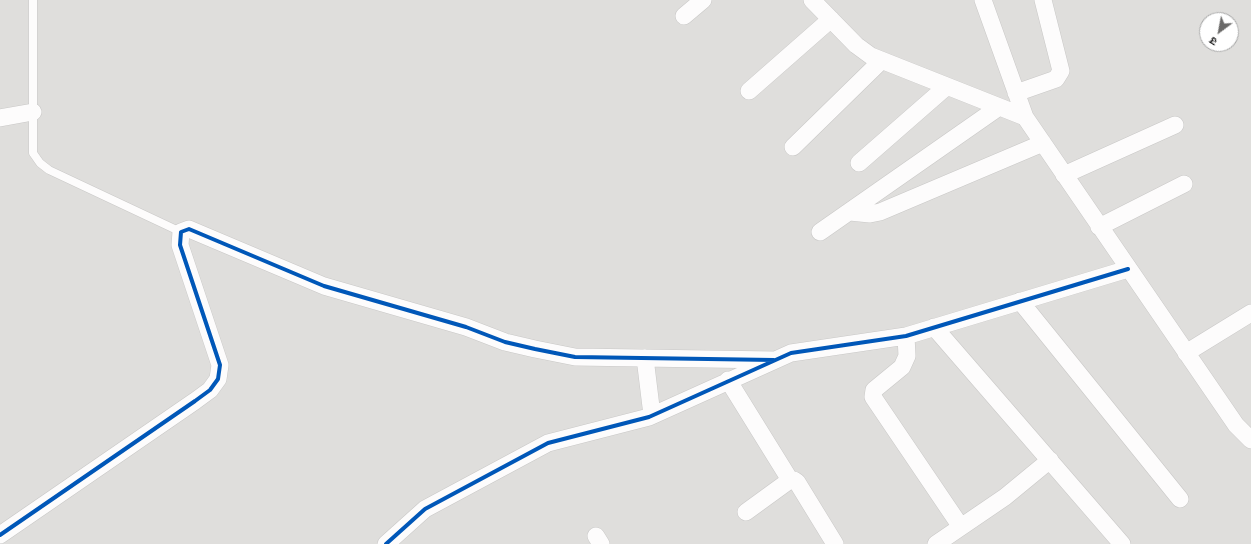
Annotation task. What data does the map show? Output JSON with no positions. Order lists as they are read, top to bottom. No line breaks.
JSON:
{"north":"bottom left"}
